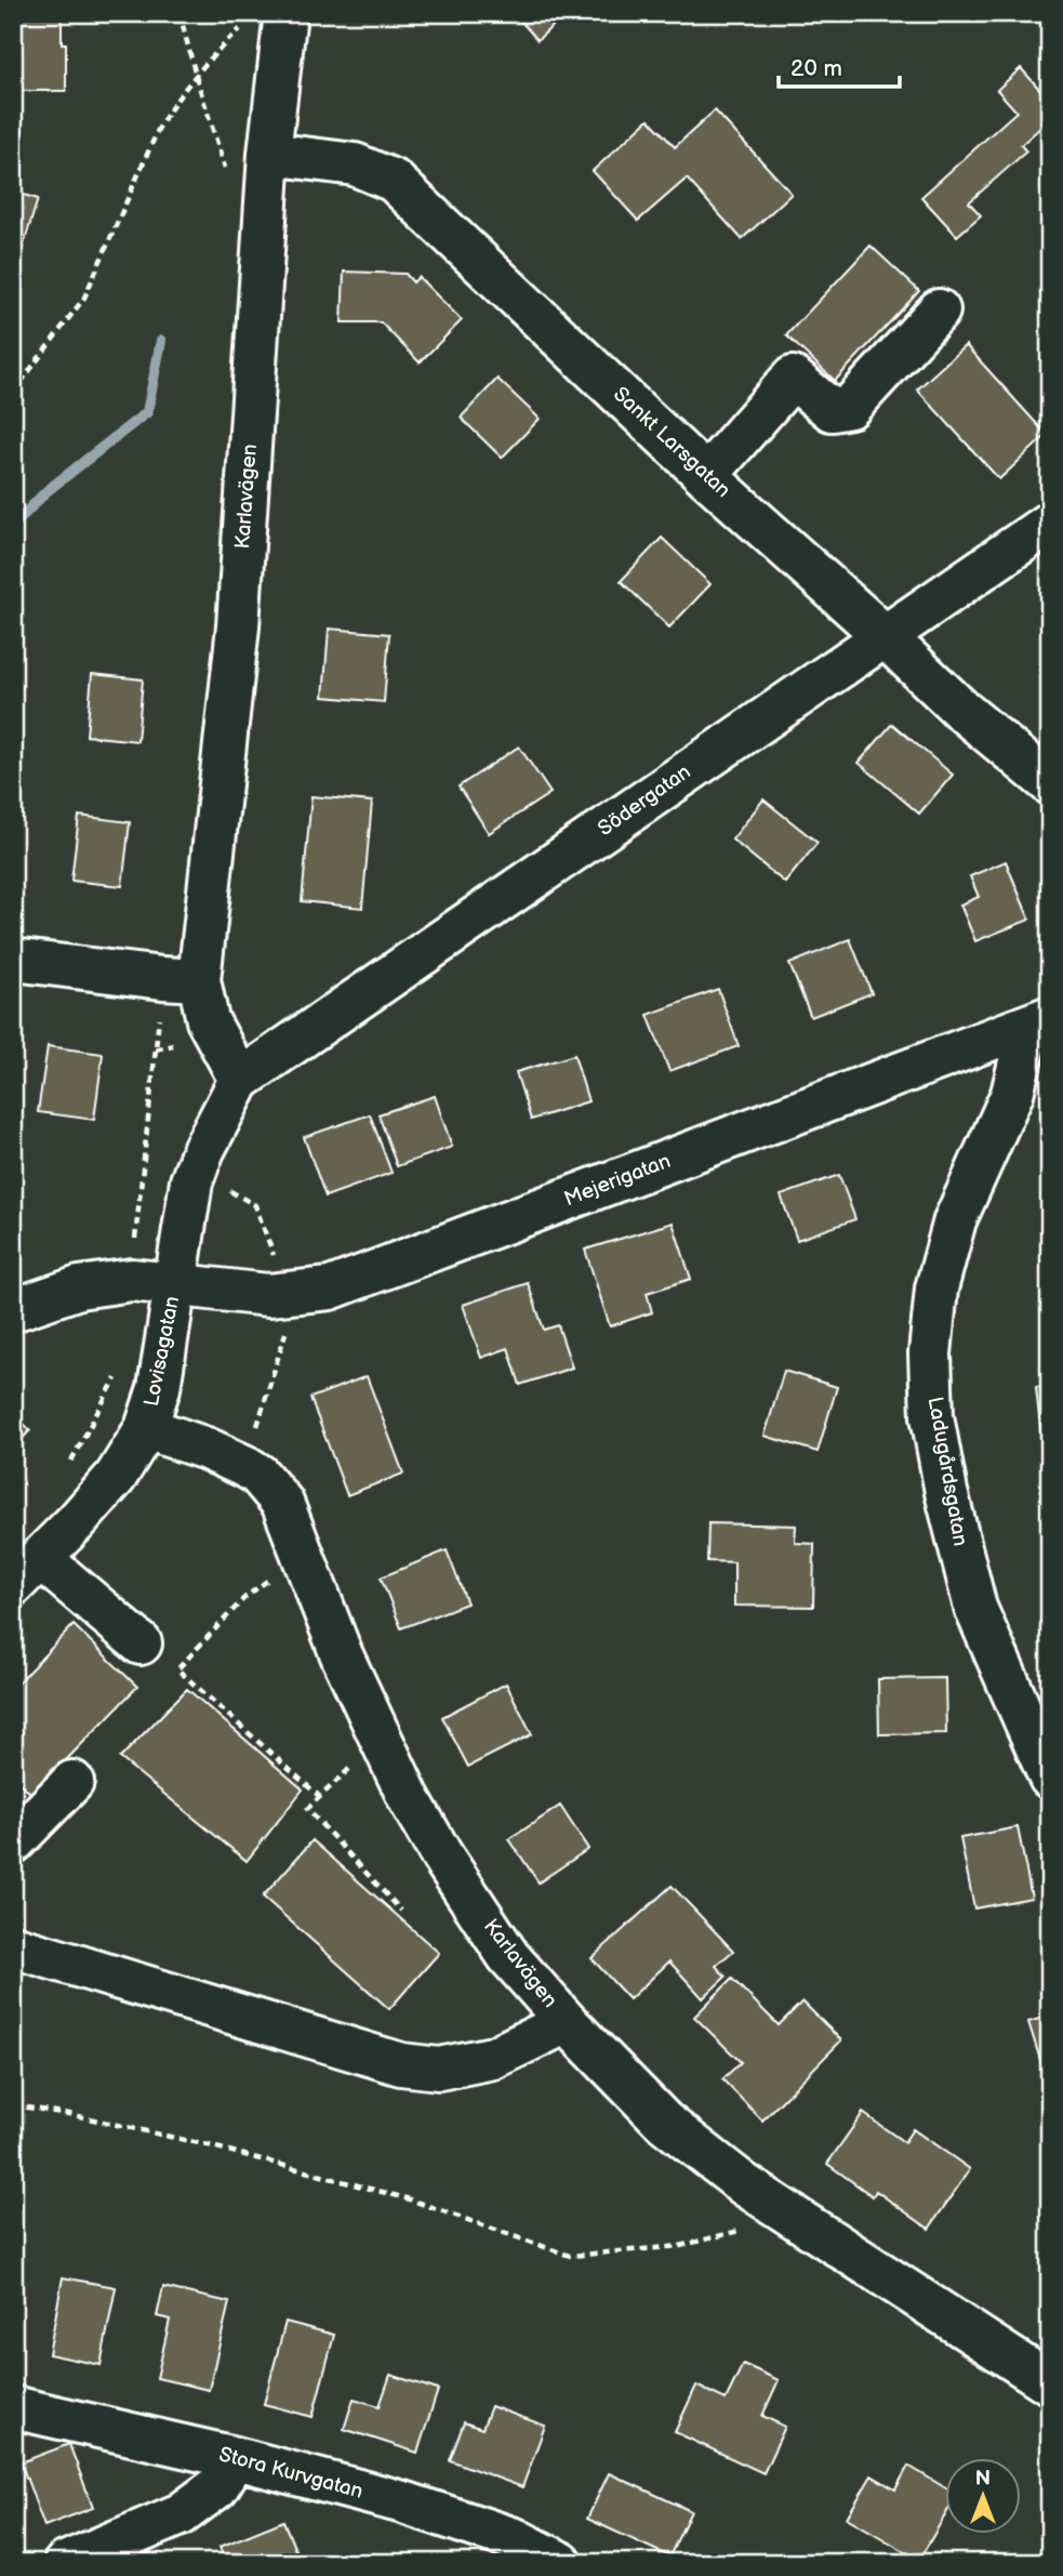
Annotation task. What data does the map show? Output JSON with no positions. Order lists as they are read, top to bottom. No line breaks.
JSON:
{"streets":{"street":["Sankt Larsgatan","Karlavägen","Södergatan","Mejerigatan","Lovisagatan","Ladugårdsgatan","Stora Kurvgatan"]},"crossings":[["Sankt Larsgatan","Karlavägen"],["Sankt Larsgatan","Södergatan"],["Karlavägen","Södergatan"],["Karlavägen","Lovisagatan"],["Södergatan","Lovisagatan"],["Mejerigatan","Lovisagatan"],["Mejerigatan","Ladugårdsgatan"]],"scale_bar":"20 m","north":"top"}
